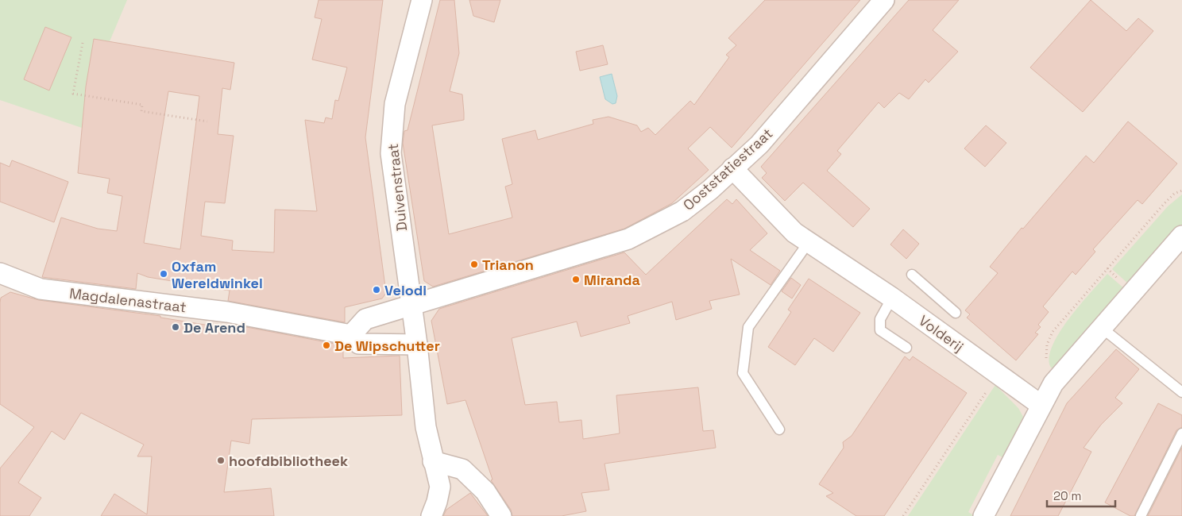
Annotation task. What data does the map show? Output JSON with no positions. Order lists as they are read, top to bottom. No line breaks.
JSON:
{"streets":{"street":["Ooststatiestraat","Duivenstraat","Magdalenastraat","Volderij"]},"crossings":[["Ooststatiestraat","Duivenstraat"],["Duivenstraat","Magdalenastraat"]],"places":["Trianon","Oxfam Wereldwinkel","Miranda","Velodi","De Arend","De Wipschutter","hoofdbibliotheek"],"scale_bar":"20 m"}
